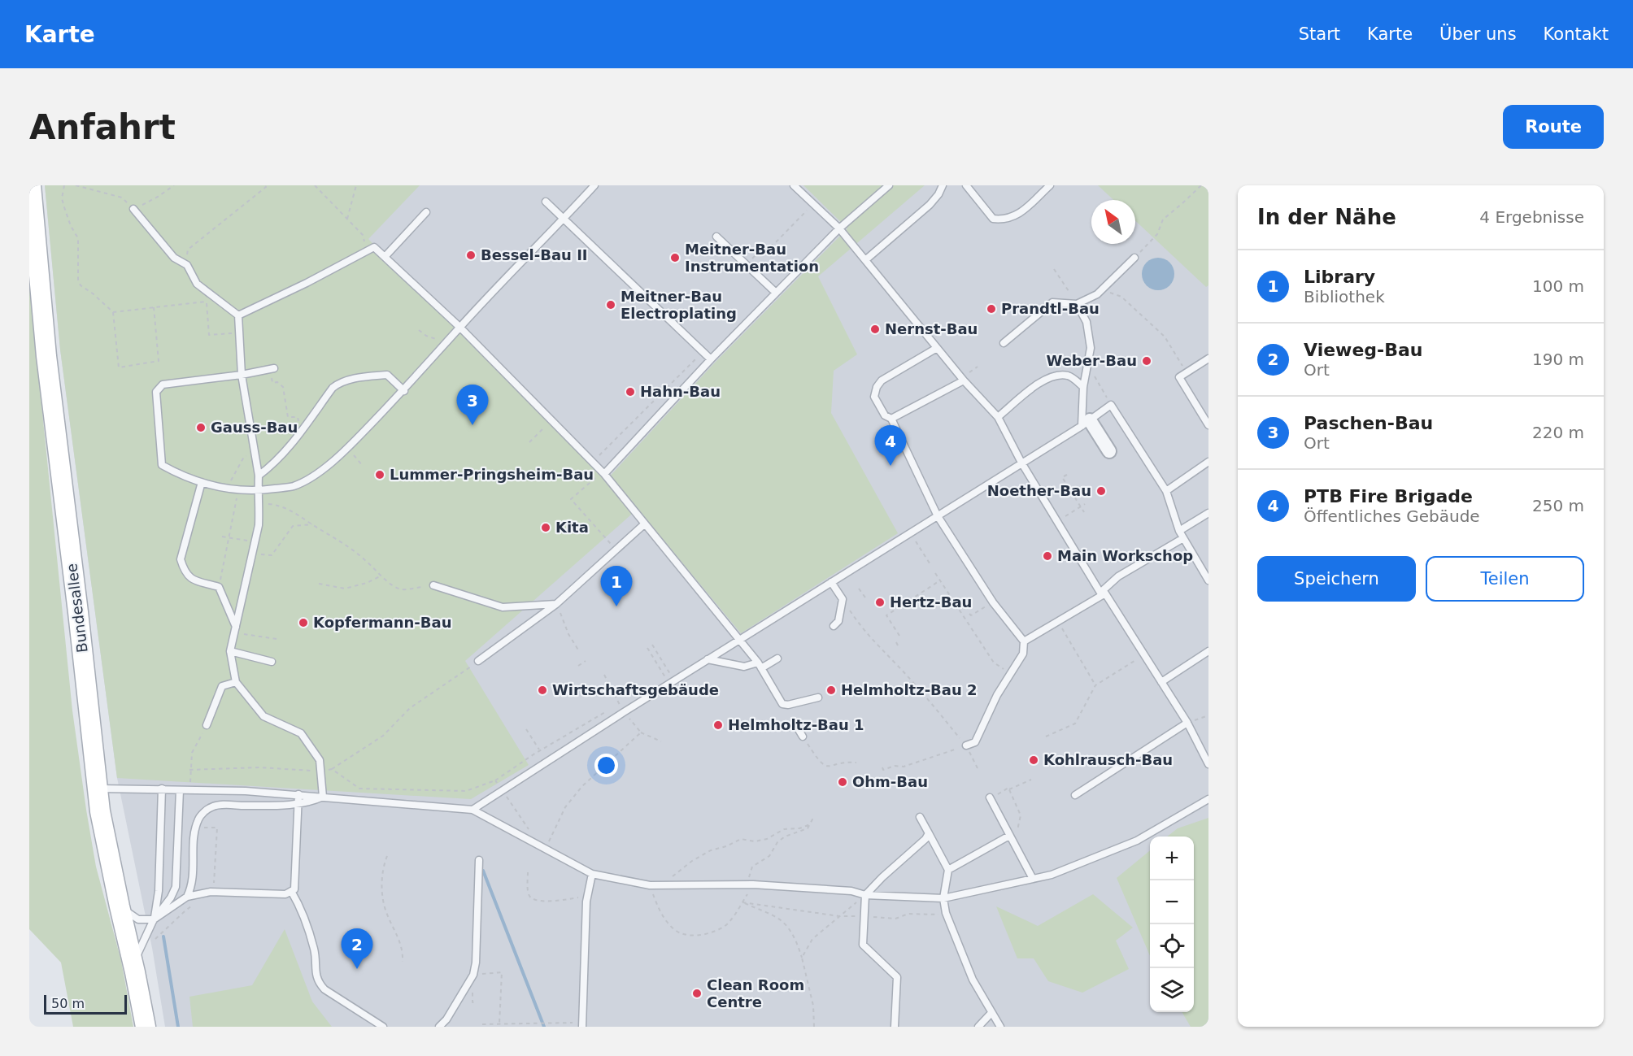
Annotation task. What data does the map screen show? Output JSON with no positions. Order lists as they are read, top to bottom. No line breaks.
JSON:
{"streets":{"main road":["Bundesallee"]},"places":["Bessel-Bau II","Meitner-Bau Instrumentation","Meitner-Bau Electroplating","Prandtl-Bau","Nernst-Bau","Weber-Bau","Hahn-Bau","Gauss-Bau","Lummer-Pringsheim-Bau","Noether-Bau","Kita","Main Workschop","Hertz-Bau","Kopfermann-Bau","Wirtschaftsgebäude","Helmholtz-Bau 2","Helmholtz-Bau 1","Kohlrausch-Bau","Ohm-Bau","Clean Room Centre"],"scale_bar":"50 m","north":"top left","page":{"header":"Karte","nav":["Start","Karte","Über uns","Kontakt"],"buttons":["Route",["Speichern","Teilen"]],"title":"Anfahrt","heading":["In der Nähe","4 Ergebnisse"],"list":[{"mark":"1","name":"Library","note":"Bibliothek","value":"100 m"},{"mark":"2","name":"Vieweg-Bau","note":"Ort","value":"190 m"},{"mark":"3","name":"Paschen-Bau","note":"Ort","value":"220 m"},{"mark":"4","name":"PTB Fire Brigade","note":"Öffentliches Gebäude","value":"250 m"}],"pins":["3","4","1","2"],"map_buttons":["+","−"],"scale":"50 m"}}
